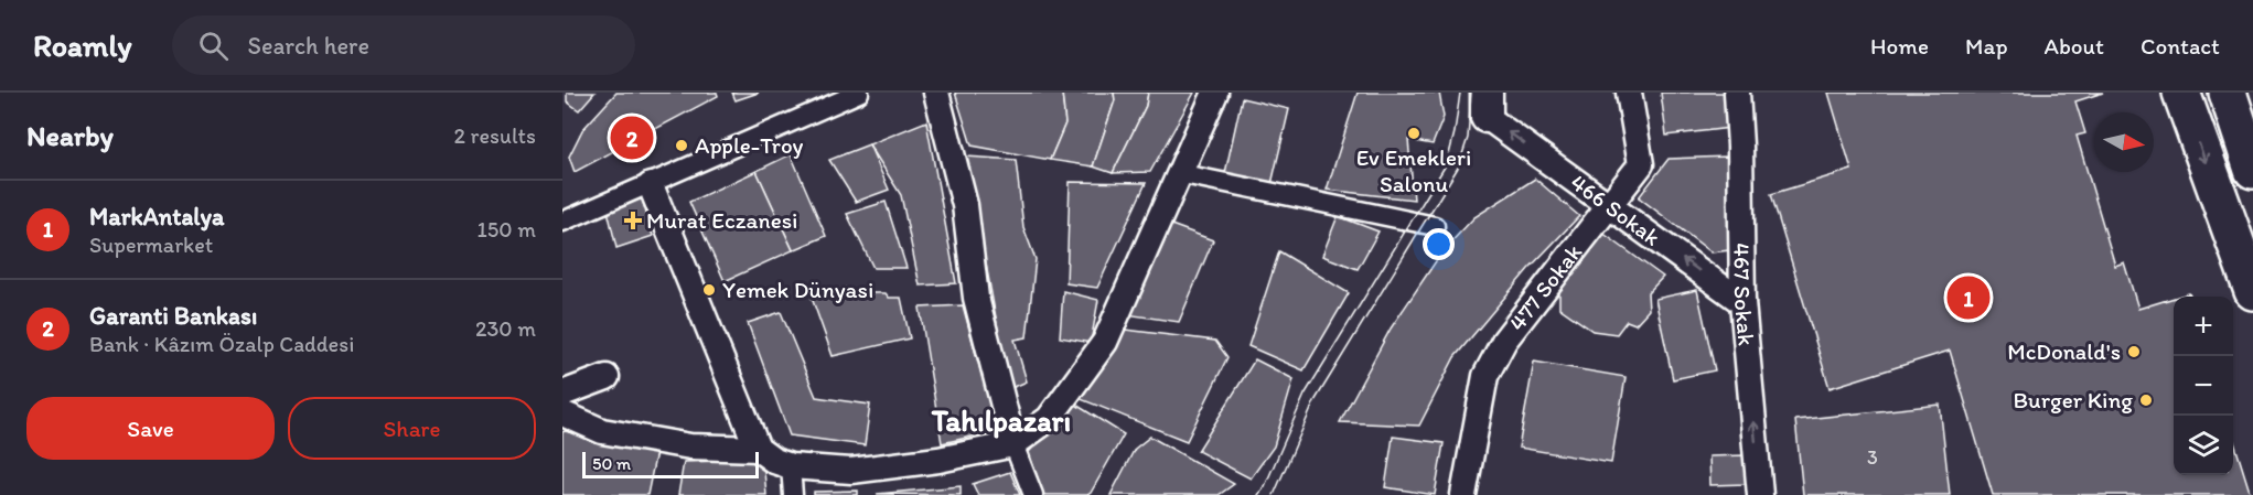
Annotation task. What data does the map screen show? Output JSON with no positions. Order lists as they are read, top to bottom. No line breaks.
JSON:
{"streets":{"street":["466 Sokak","477 Sokak","467 Sokak"]},"crossings":[["466 Sokak","477 Sokak"],["466 Sokak","467 Sokak"]],"one_way":["466 Sokak","467 Sokak"],"districts":["Tahılpazarı"],"places":{"other":["Ev Emekleri Salonu","Apple-Troy","Yemek Dünyasi","McDonald's","Burger King"],"health":["Murat Eczanesi"]},"house_numbers":["3"],"scale_bar":"50 m","north":"right","page":{"header":"Roamly","search":"Search here","nav":["Home","Map","About","Contact"],"heading":["Nearby","2 results"],"pins":["2","1"],"list":[{"mark":"1","name":"MarkAntalya","note":"Supermarket","value":"150 m"},{"mark":"2","name":"Garanti Bankası","note":"Bank · Kâzım Özalp Caddesi","value":"230 m"}],"map_buttons":["+","−"],"buttons":["Save","Share"],"scale":"50 m"}}
